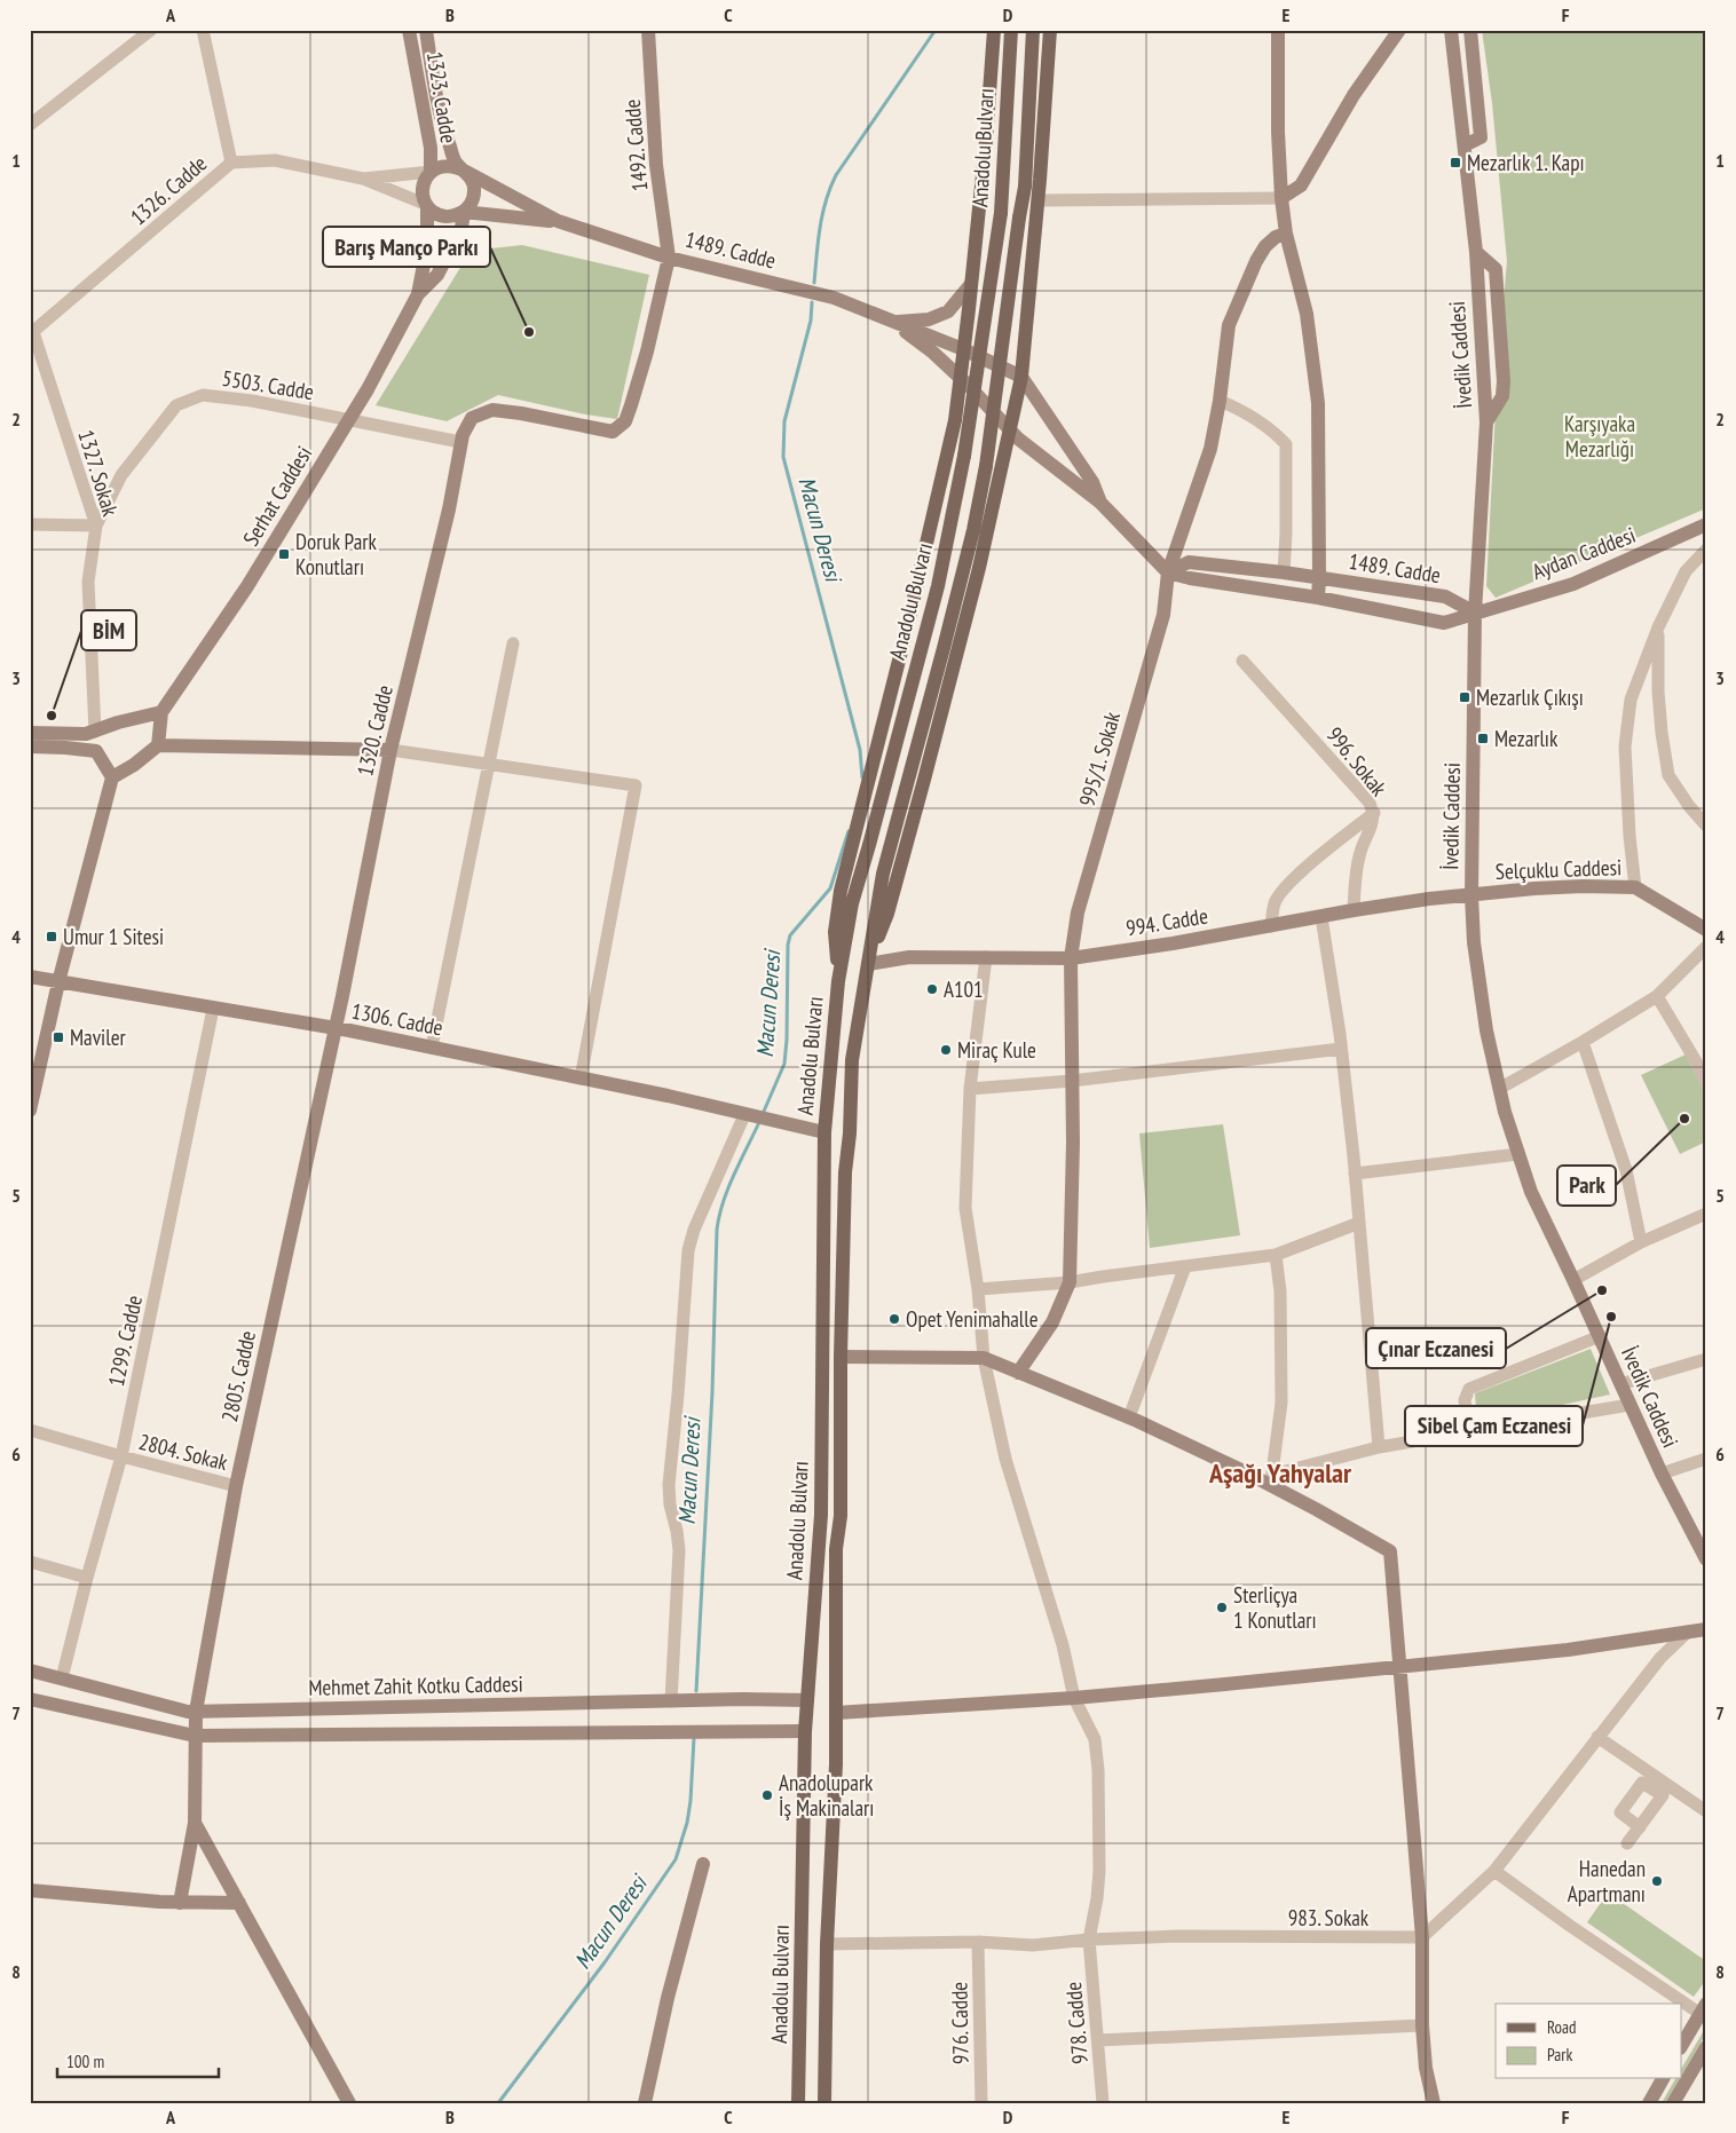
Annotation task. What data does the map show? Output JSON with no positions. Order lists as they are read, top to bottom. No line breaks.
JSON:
{"streets":{"main road":["Anadolu Bulvarı"],"street":["1323. Cadde","1492. Cadde","1326. Cadde","1489. Cadde","İvedik Caddesi","5503. Cadde","1327. Sokak","Serhat Caddesi","Aydan Caddesi","1320. Cadde","995/1. Sokak","996. Sokak","Selçuklu Caddesi","994. Cadde","1306. Cadde","1299. Cadde","2805. Cadde","2804. Sokak","Mehmet Zahit Kotku Caddesi","983. Sokak","976. Cadde","978. Cadde"]},"crossings":[["1323. Cadde","1489. Cadde"],["1492. Cadde","1489. Cadde"],["1492. Cadde","1320. Cadde"],["Anadolu Bulvarı","994. Cadde"],["Anadolu Bulvarı","1306. Cadde"],["Anadolu Bulvarı","Mehmet Zahit Kotku Caddesi"],["Anadolu Bulvarı","983. Sokak"],["1326. Cadde","1327. Sokak"],["1489. Cadde","İvedik Caddesi"],["1489. Cadde","Aydan Caddesi"],["1489. Cadde","1320. Cadde"],["1489. Cadde","995/1. Sokak"],["İvedik Caddesi","Aydan Caddesi"],["İvedik Caddesi","Selçuklu Caddesi"],["İvedik Caddesi","994. Cadde"],["5503. Cadde","1327. Sokak"],["5503. Cadde","Serhat Caddesi"],["5503. Cadde","1320. Cadde"],["1320. Cadde","1306. Cadde"],["1320. Cadde","2805. Cadde"],["995/1. Sokak","994. Cadde"],["996. Sokak","994. Cadde"],["Selçuklu Caddesi","994. Cadde"],["994. Cadde","978. Cadde"],["1306. Cadde","1299. Cadde"],["1306. Cadde","2805. Cadde"],["1299. Cadde","2804. Sokak"],["1299. Cadde","Mehmet Zahit Kotku Caddesi"],["2805. Cadde","2804. Sokak"],["2805. Cadde","Mehmet Zahit Kotku Caddesi"],["983. Sokak","976. Cadde"],["983. Sokak","978. Cadde"]],"districts":["Aşağı Yahyalar"],"water":["Macun Deresi"],"parks":["Karşıyaka Mezarlığı"],"places":{"transit":["Mezarlık 1. Kapı","Doruk Park Konutları","Mezarlık Çıkışı","Mezarlık","Umur 1 Sitesi","Maviler"],"other":["Barış Manço Parkı","BİM","A101","Miraç Kule","Park","Çınar Eczanesi","Sibel Çam Eczanesi","Opet Yenimahalle","Sterliçya 1 Konutları","Anadolupark İş Makinaları","Hanedan Apartmanı"]},"legend":["Road","Park"],"scale_bar":"100 m","grid":{"columns":["A","B","C","D","E","F"],"rows":["1","2","3","4","5","6","7","8"]}}
